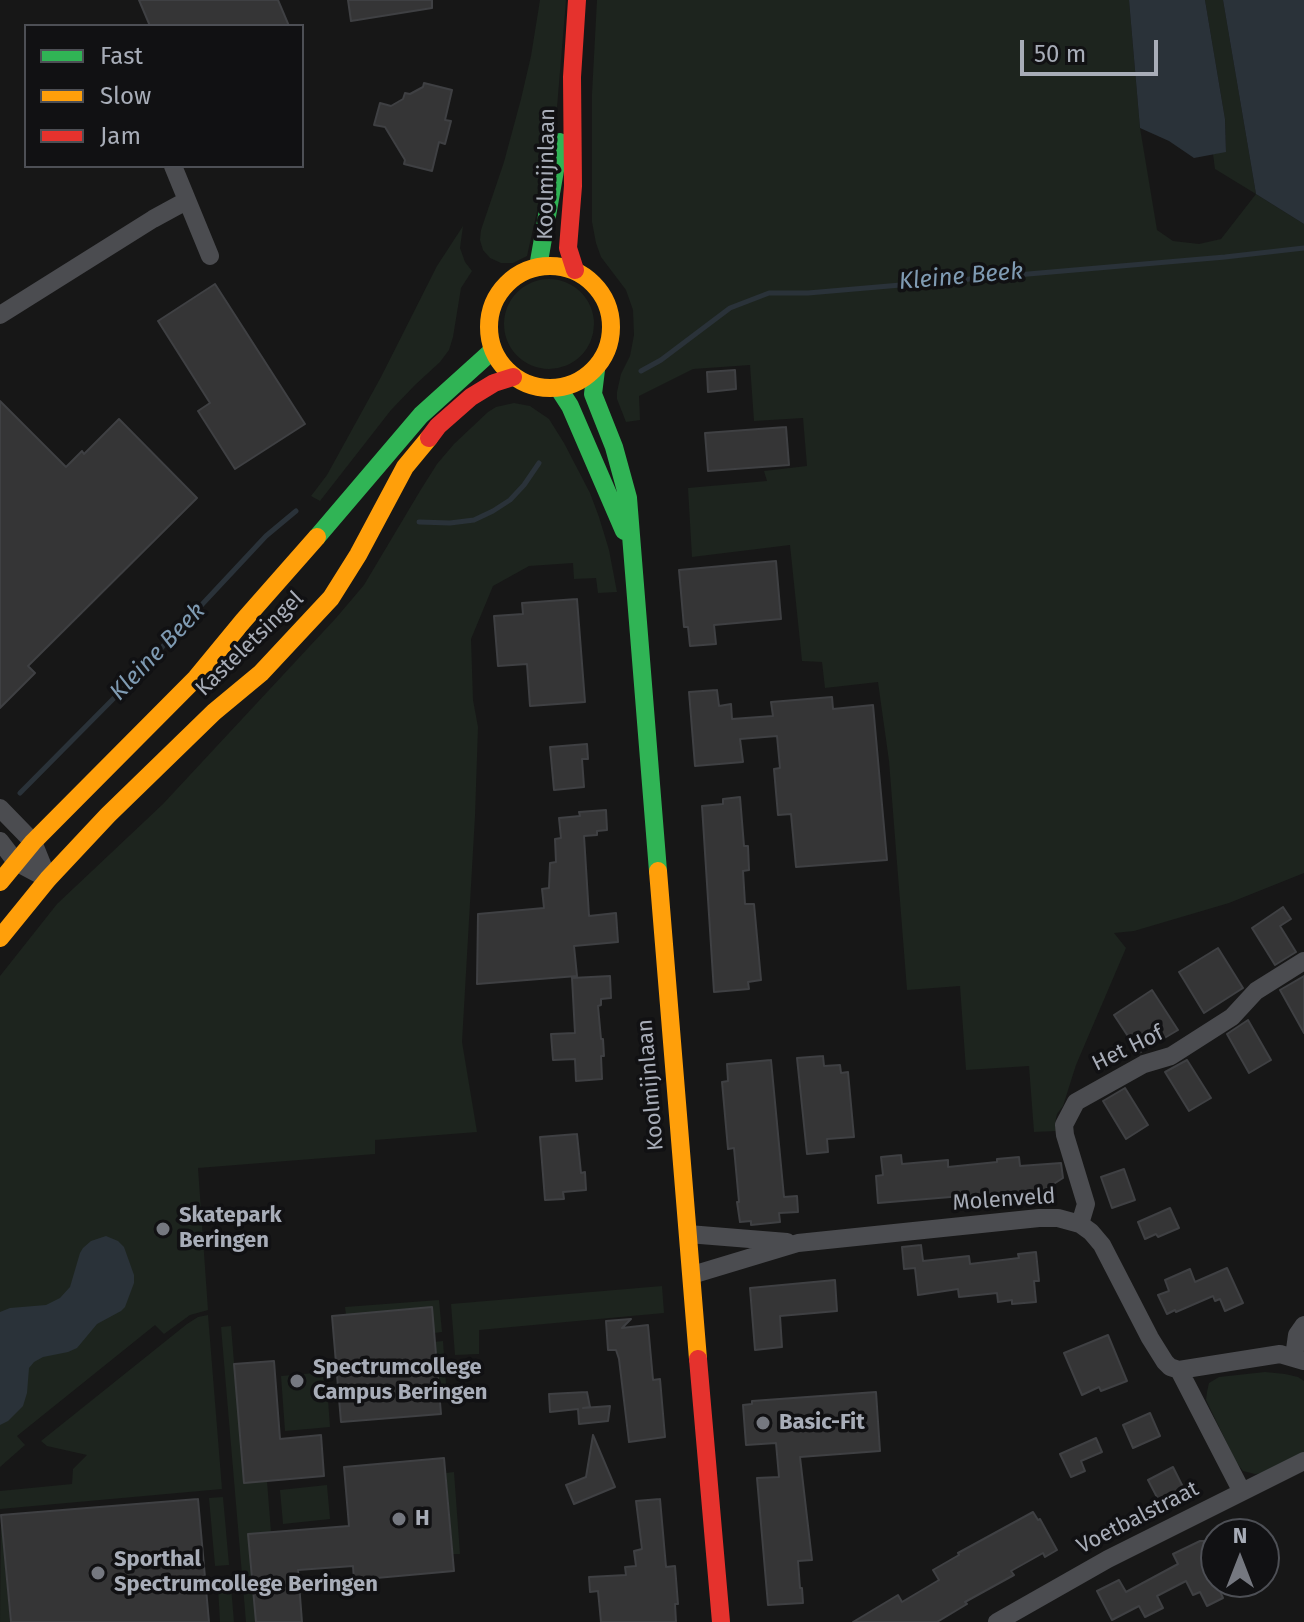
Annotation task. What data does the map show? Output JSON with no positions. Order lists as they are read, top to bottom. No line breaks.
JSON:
{"streets":{"main road":["Koolmijnlaan","Kasteletsingel"],"street":["Het Hof","Molenveld","Voetbalstraat"]},"crossings":[["Koolmijnlaan","Kasteletsingel"],["Het Hof","Molenveld"],["Molenveld","Voetbalstraat"]],"water":["Kleine Beek"],"places":["Skatepark Beringen","Spectrumcollege Campus Beringen","Basic-Fit","H","Sporthal Spectrumcollege Beringen"],"legend":["Fast","Slow","Jam"],"scale_bar":"50 m","north":"top"}
